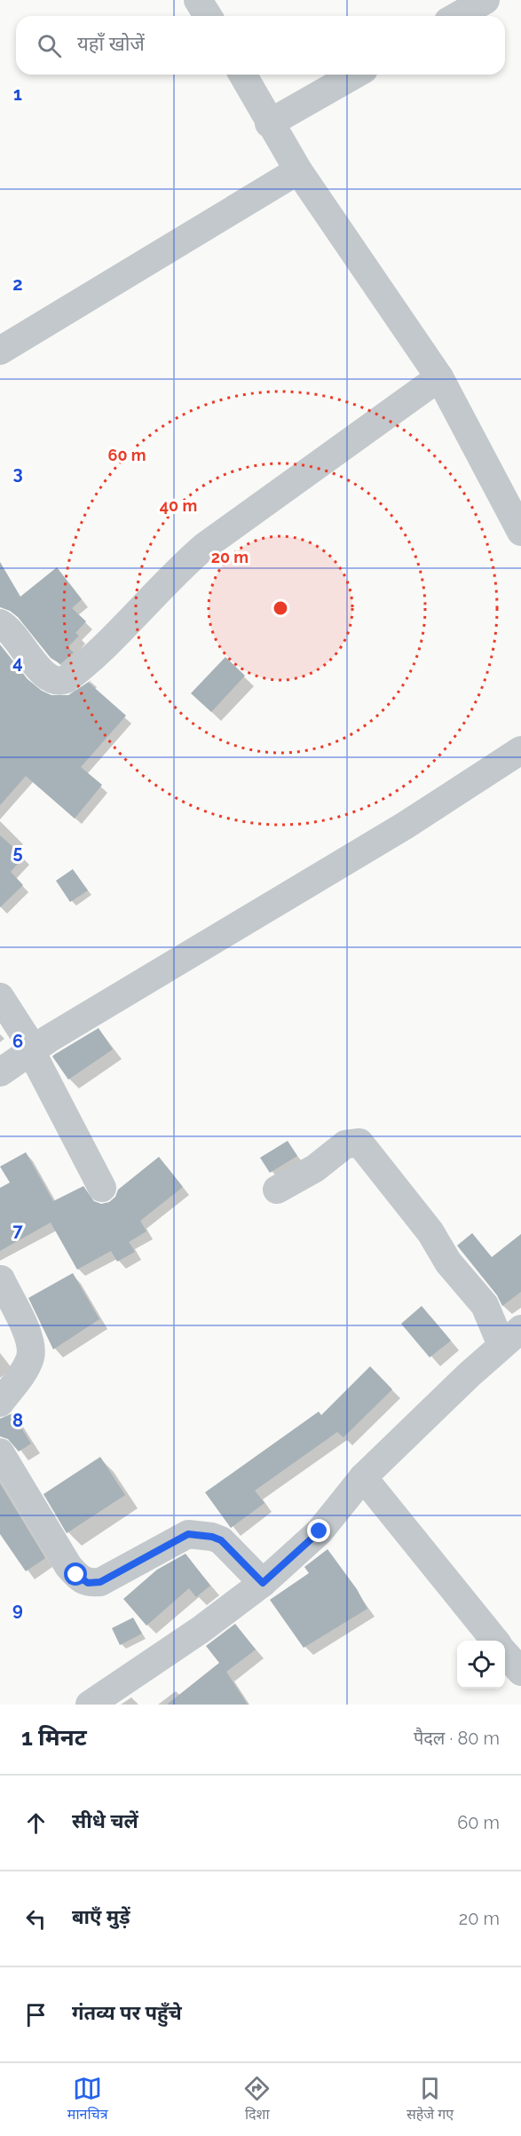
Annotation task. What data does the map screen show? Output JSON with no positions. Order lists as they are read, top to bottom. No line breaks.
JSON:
{"page":{"search":"यहाँ खोजें","heading":["1 मिनट","पैदल · 80 m"],"list":[["सीधे चलें","60 m"],["बाएँ मुड़ें","20 m"],"गंतव्य पर पहुँचे"],"nav":["मानचित्र","दिशा","सहेजे गए"]},"grid":{"rows":["1","2","3","4","5","6","7","8","9"]},"rings":["60 m","40 m","20 m"]}
